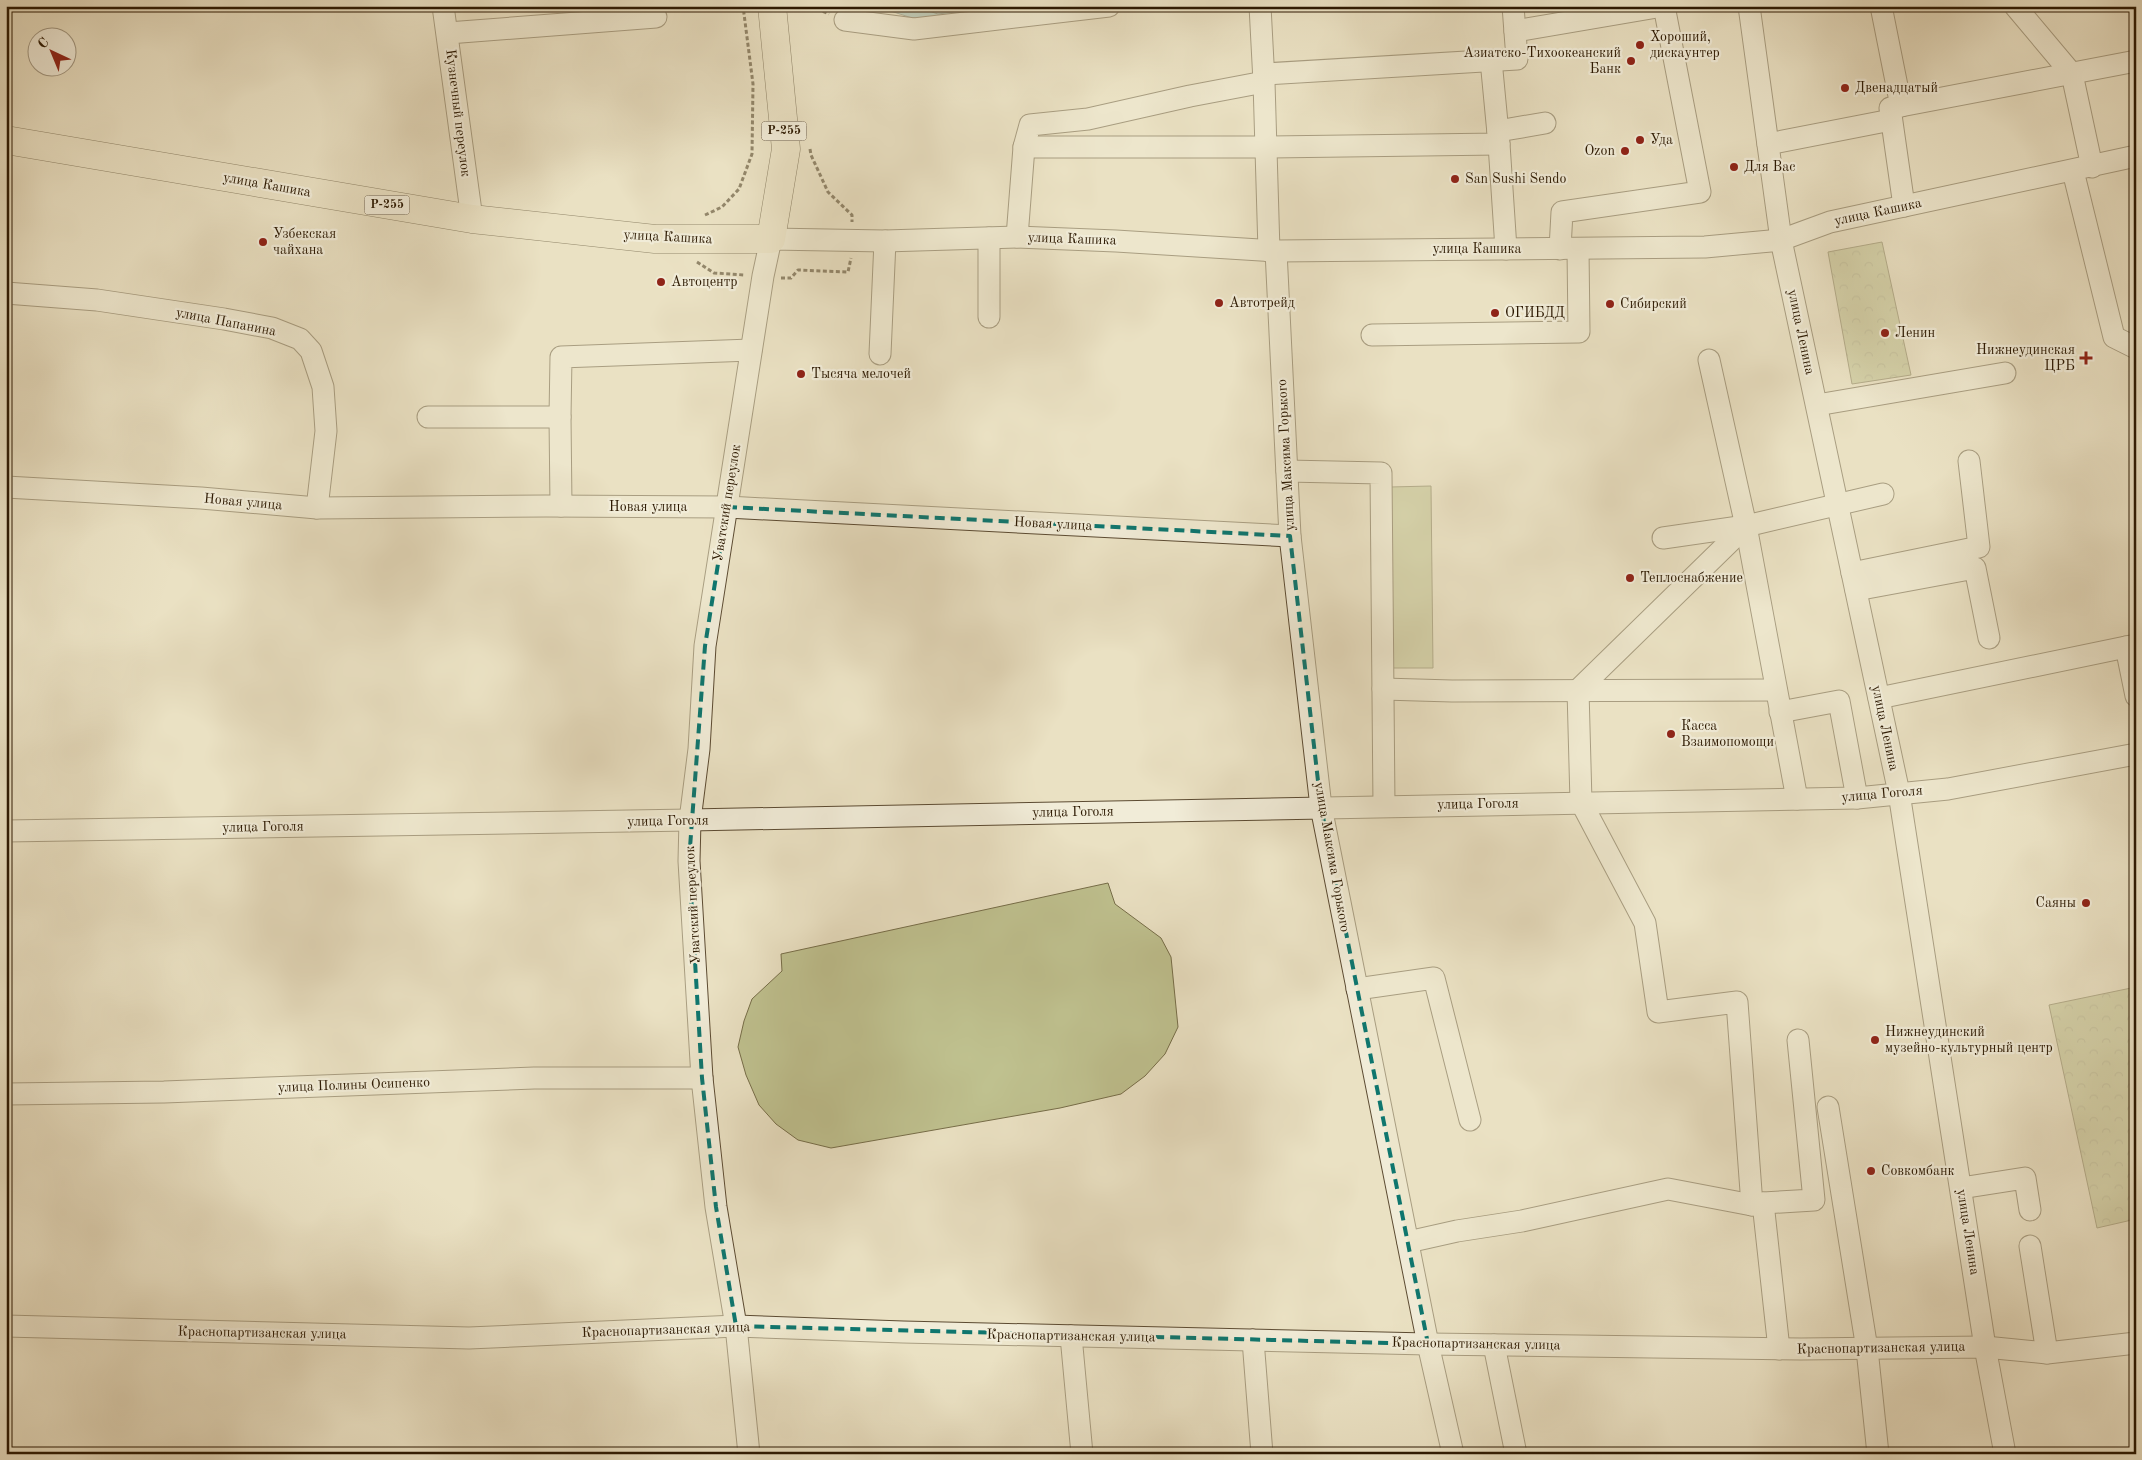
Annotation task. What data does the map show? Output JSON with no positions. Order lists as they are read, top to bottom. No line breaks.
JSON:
{"streets":{"highway":["Р-255","улица Кашика"],"street":["Кузнечный переулок","улица Папанина","улица Ленина","улица Максима Горького","Новая улица","Уватский переулок","улица Гоголя","улица Полины Осипенко","Краснопартизанская улица"]},"crossings":[["Кузнечный переулок","улица Кашика"],["Р-255","улица Кашика"],["Р-255","Уватский переулок"],["улица Кашика","улица Ленина"],["улица Кашика","улица Максима Горького"],["улица Кашика","Уватский переулок"],["улица Папанина","Новая улица"],["улица Ленина","улица Гоголя"],["улица Ленина","Краснопартизанская улица"],["улица Максима Горького","Новая улица"],["улица Максима Горького","улица Гоголя"],["улица Максима Горького","Краснопартизанская улица"],["Новая улица","Уватский переулок"],["Уватский переулок","улица Гоголя"],["Уватский переулок","улица Полины Осипенко"],["Уватский переулок","Краснопартизанская улица"]],"places":{"other":["Хороший, дискаунтер","Азиатско-Тихоокеанский Банк","Двенадцатый","Уда","Ozon","Для Вас","San Sushi Sendo","Узбекская чайхана","Автоцентр","Автотрейд","Сибирский","ОГИБДД","Ленин","Тысяча мелочей","Теплоснабжение","Касса Взаимопомощи","Саяны","Нижнеудинский музейно-культурный центр","Совкомбанк"],"health":["Нижнеудинская ЦРБ"]},"north":"top left"}
